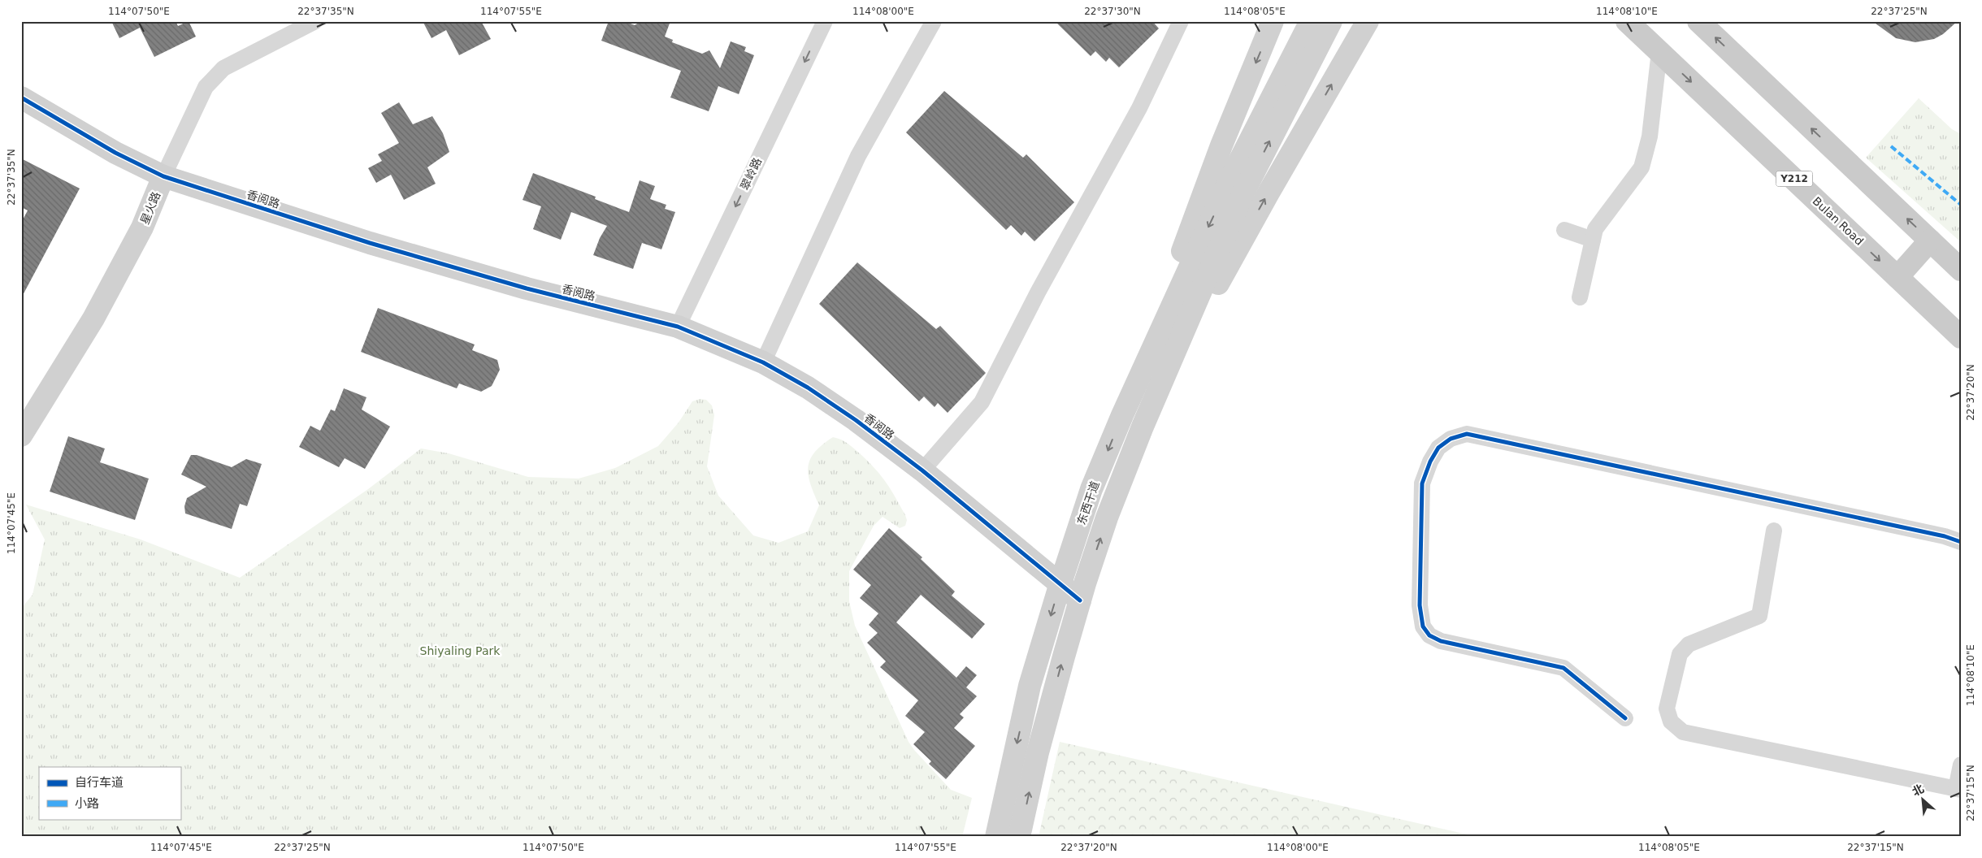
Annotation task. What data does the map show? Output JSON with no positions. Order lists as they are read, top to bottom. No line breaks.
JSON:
{"streets":{"main road":["Y212","香阅路","星火路","Bulan Road","东西干道"],"street":["翠岭路"]},"crossings":[["翠岭路","香阅路"],["香阅路","星火路"],["香阅路","东西干道"]],"parks":["Shiyaling Park"],"legend":["自行车道","小路"],"north":"top left","coordinates":["114°07'50\"E","22°37'35\"N","114°07'55\"E","114°08'00\"E","22°37'30\"N","114°08'05\"E","114°08'10\"E","22°37'25\"N","22°37'20\"N","114°07'45\"E","22°37'15\"N"]}
